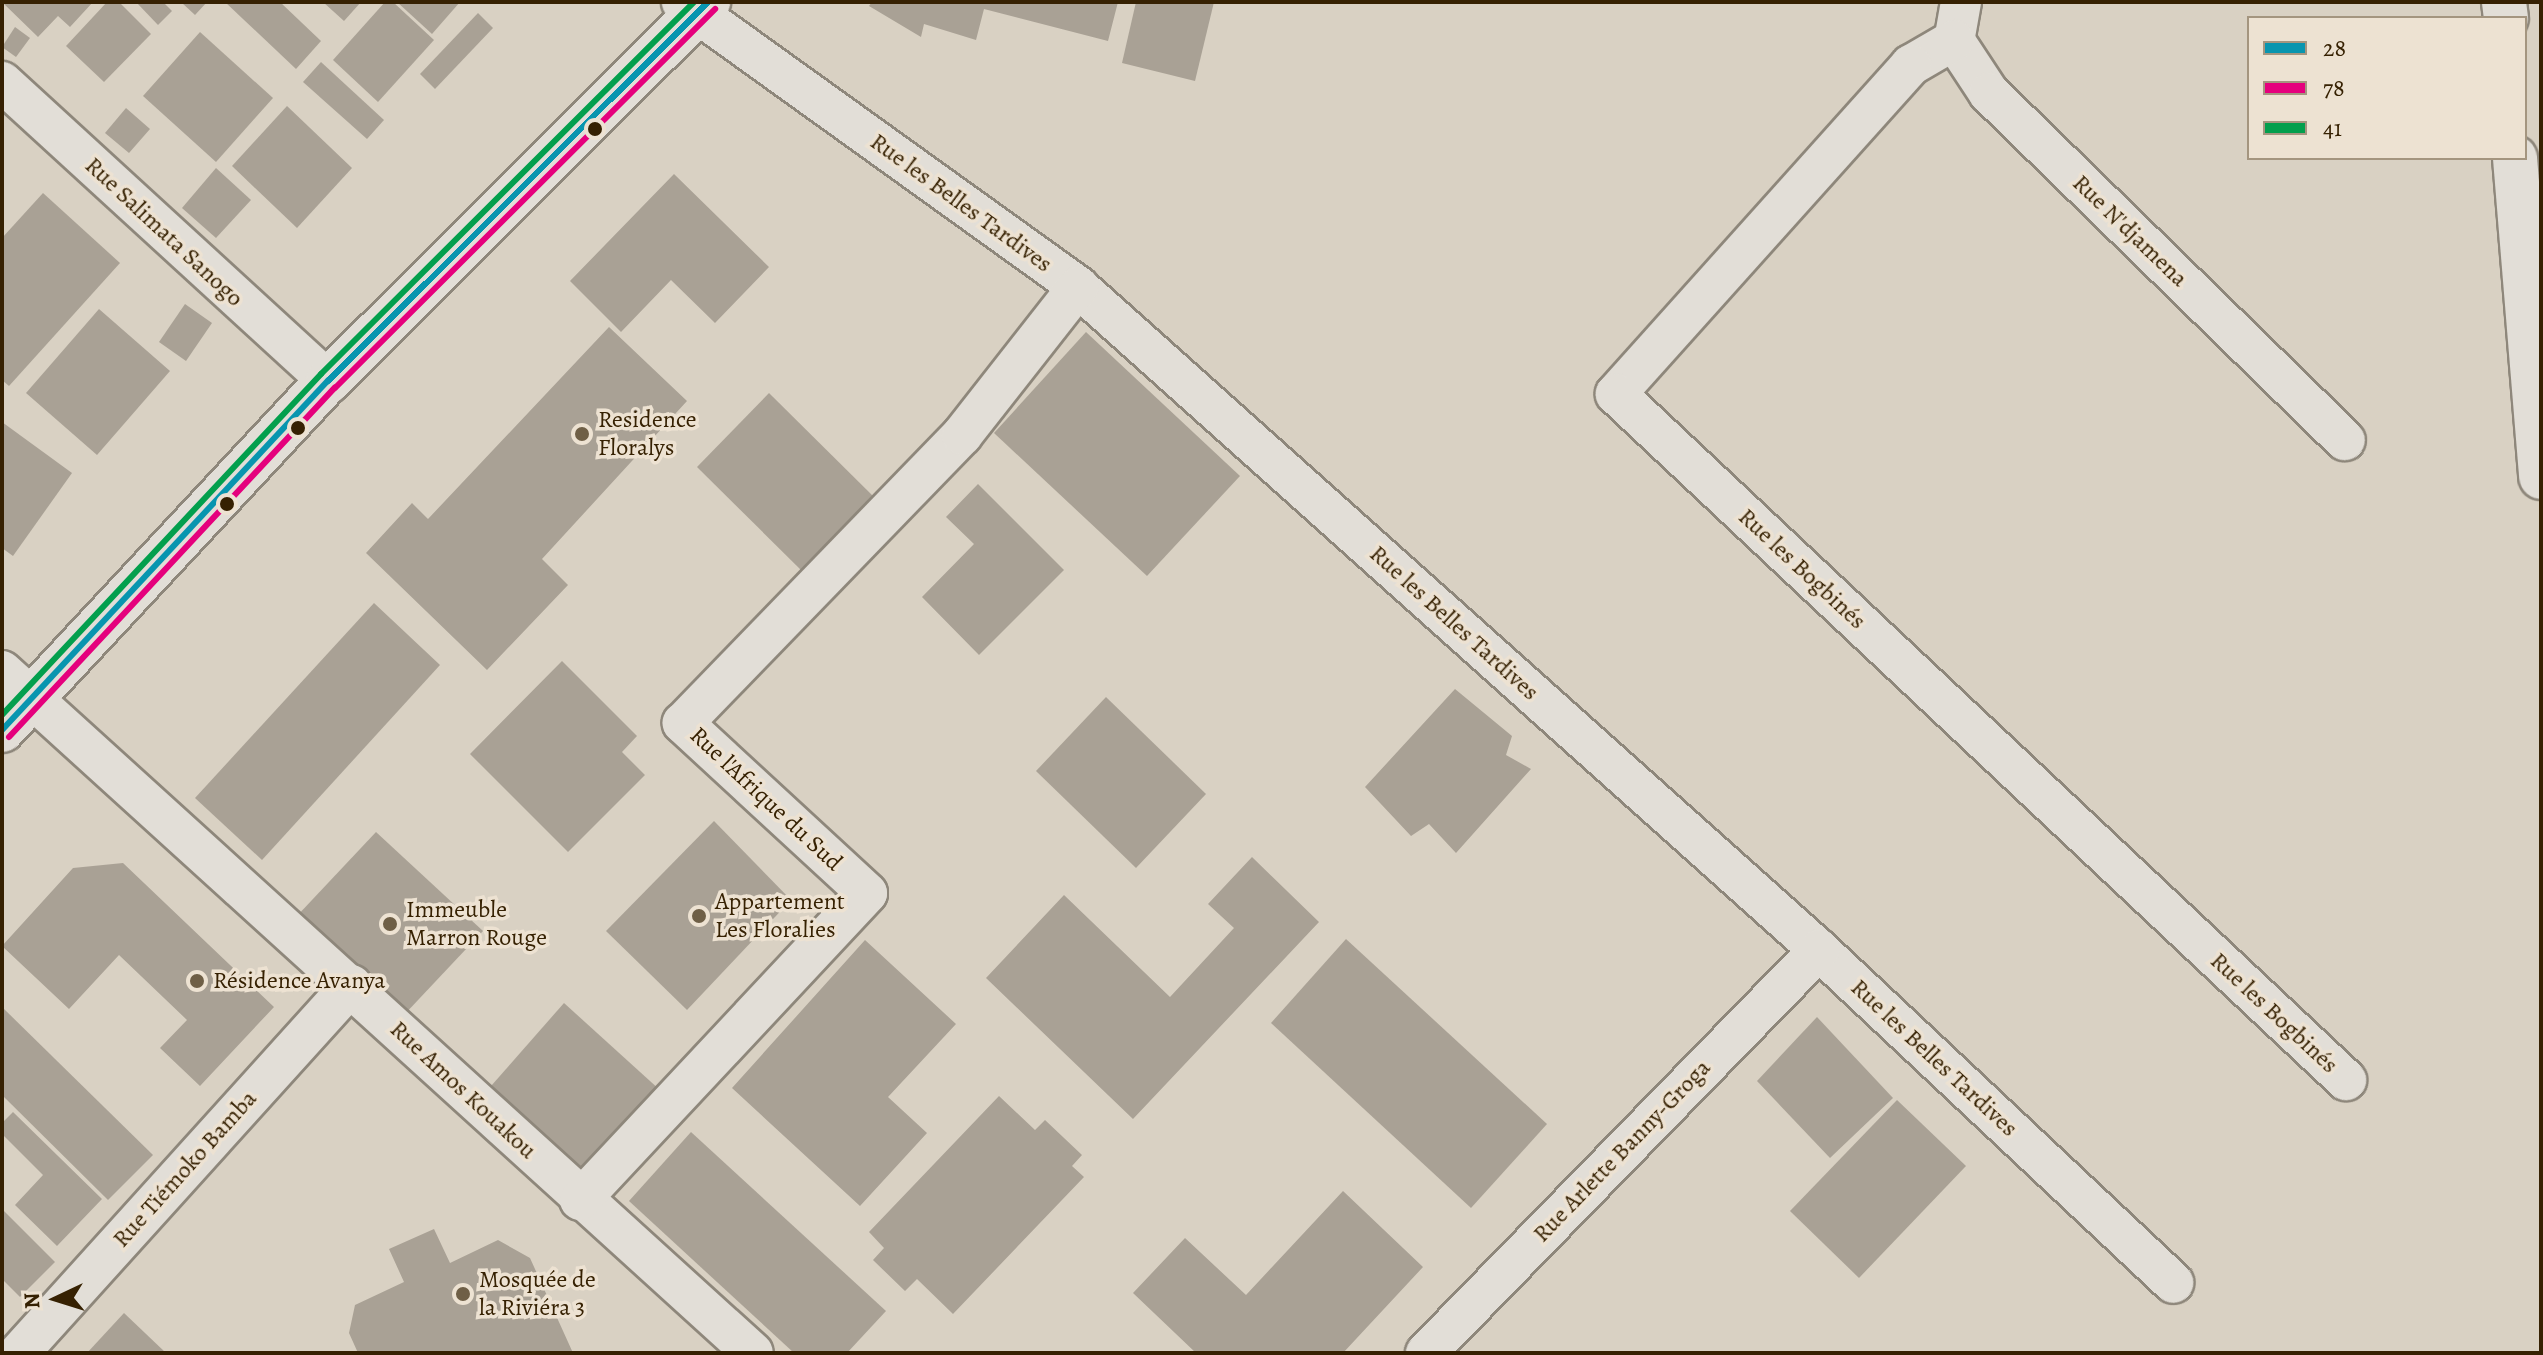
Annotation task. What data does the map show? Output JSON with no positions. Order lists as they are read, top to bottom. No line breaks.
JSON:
{"streets":{"street":["Rue les Belles Tardives","Rue N'djamena","Rue Salimata Sanogo","Rue les Bogbinés","Rue l'Afrique du Sud","Rue Amos Kouakou","Rue Arlette Banny-Groga","Rue Tiémoko Bamba"]},"crossings":[["Rue les Belles Tardives","Rue l'Afrique du Sud"],["Rue les Belles Tardives","Rue Arlette Banny-Groga"],["Rue N'djamena","Rue les Bogbinés"],["Rue l'Afrique du Sud","Rue Amos Kouakou"],["Rue Amos Kouakou","Rue Tiémoko Bamba"]],"places":["Residence Floralys","Appartement Les Floralies","Immeuble Marron Rouge","Résidence Avanya","Mosquée de la Riviéra 3"],"lines":["transit line 28","transit line 41","transit line 78"],"legend":["28","78","41"],"north":"left"}
